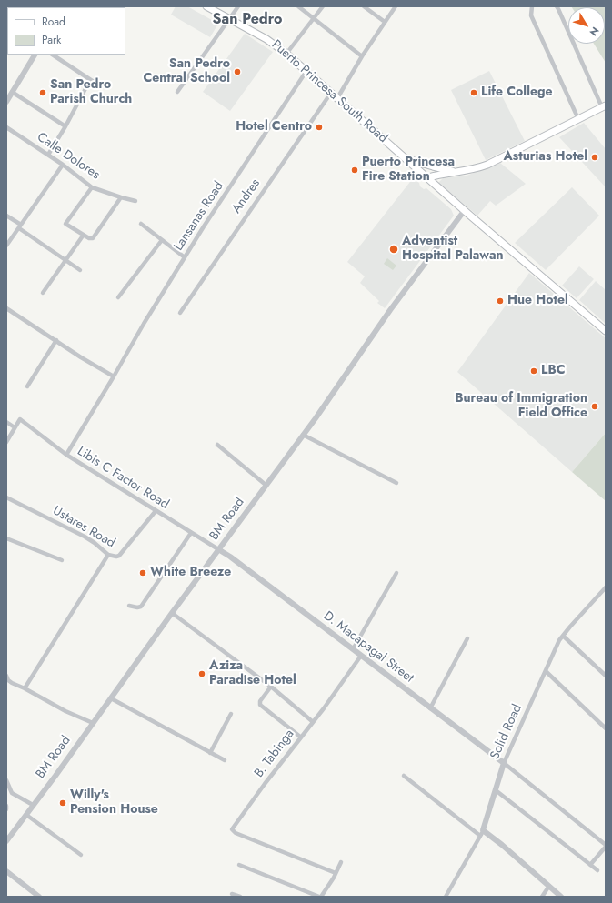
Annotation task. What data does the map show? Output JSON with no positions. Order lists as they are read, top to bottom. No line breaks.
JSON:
{"streets":{"main road":["Puerto Princesa South Road"],"street":["Calle Dolores","Andres","Lansanas Road","Libis C Factor Road","BM Road","Ustares Road","D. Macapagal Street","Solid Road","B. Tabinga"]},"crossings":[["Puerto Princesa South Road","Andres"],["Puerto Princesa South Road","Lansanas Road"],["Puerto Princesa South Road","BM Road"],["Lansanas Road","Libis C Factor Road"],["Libis C Factor Road","BM Road"],["Libis C Factor Road","Ustares Road"],["Libis C Factor Road","D. Macapagal Street"],["BM Road","D. Macapagal Street"],["D. Macapagal Street","Solid Road"],["D. Macapagal Street","B. Tabinga"]],"districts":["San Pedro"],"places":["San Pedro Central School","San Pedro Parish Church","Life College","Hotel Centro","Asturias Hotel","Puerto Princesa Fire Station","Adventist Hospital Palawan","Hue Hotel","LBC","Bureau of Immigration Field Office","White Breeze","Aziza Paradise Hotel","Willy's Pension House"],"legend":["Road","Park"],"north":"bottom right"}
